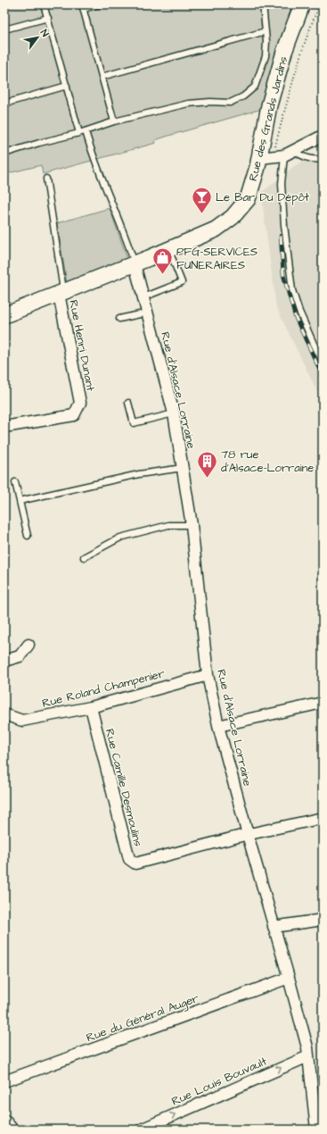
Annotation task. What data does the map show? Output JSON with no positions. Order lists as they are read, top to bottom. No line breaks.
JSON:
{"streets":{"main road":["Rue des Grands Jardins"],"street":["Rue Henri Dunant","Rue d'Alsace Lorraine","Rue Roland Champenier","Rue Camille Desmoulins","Rue du Général Auger","Rue Louis Bouvault"]},"crossings":[["Rue des Grands Jardins","Rue Henri Dunant"],["Rue des Grands Jardins","Rue d'Alsace Lorraine"],["Rue d'Alsace Lorraine","Rue Roland Champenier"],["Rue d'Alsace Lorraine","Rue Camille Desmoulins"],["Rue d'Alsace Lorraine","Rue du Général Auger"],["Rue d'Alsace Lorraine","Rue Louis Bouvault"],["Rue Roland Champenier","Rue Camille Desmoulins"]],"one_way":["Rue Louis Bouvault"],"places":{"bar":["Le Bar Du Dépôt"],"shop":["PFG-SERVICES FUNERAIRES"],"building":["78 rue d'Alsace-Lorraine"]},"north":"top right"}
